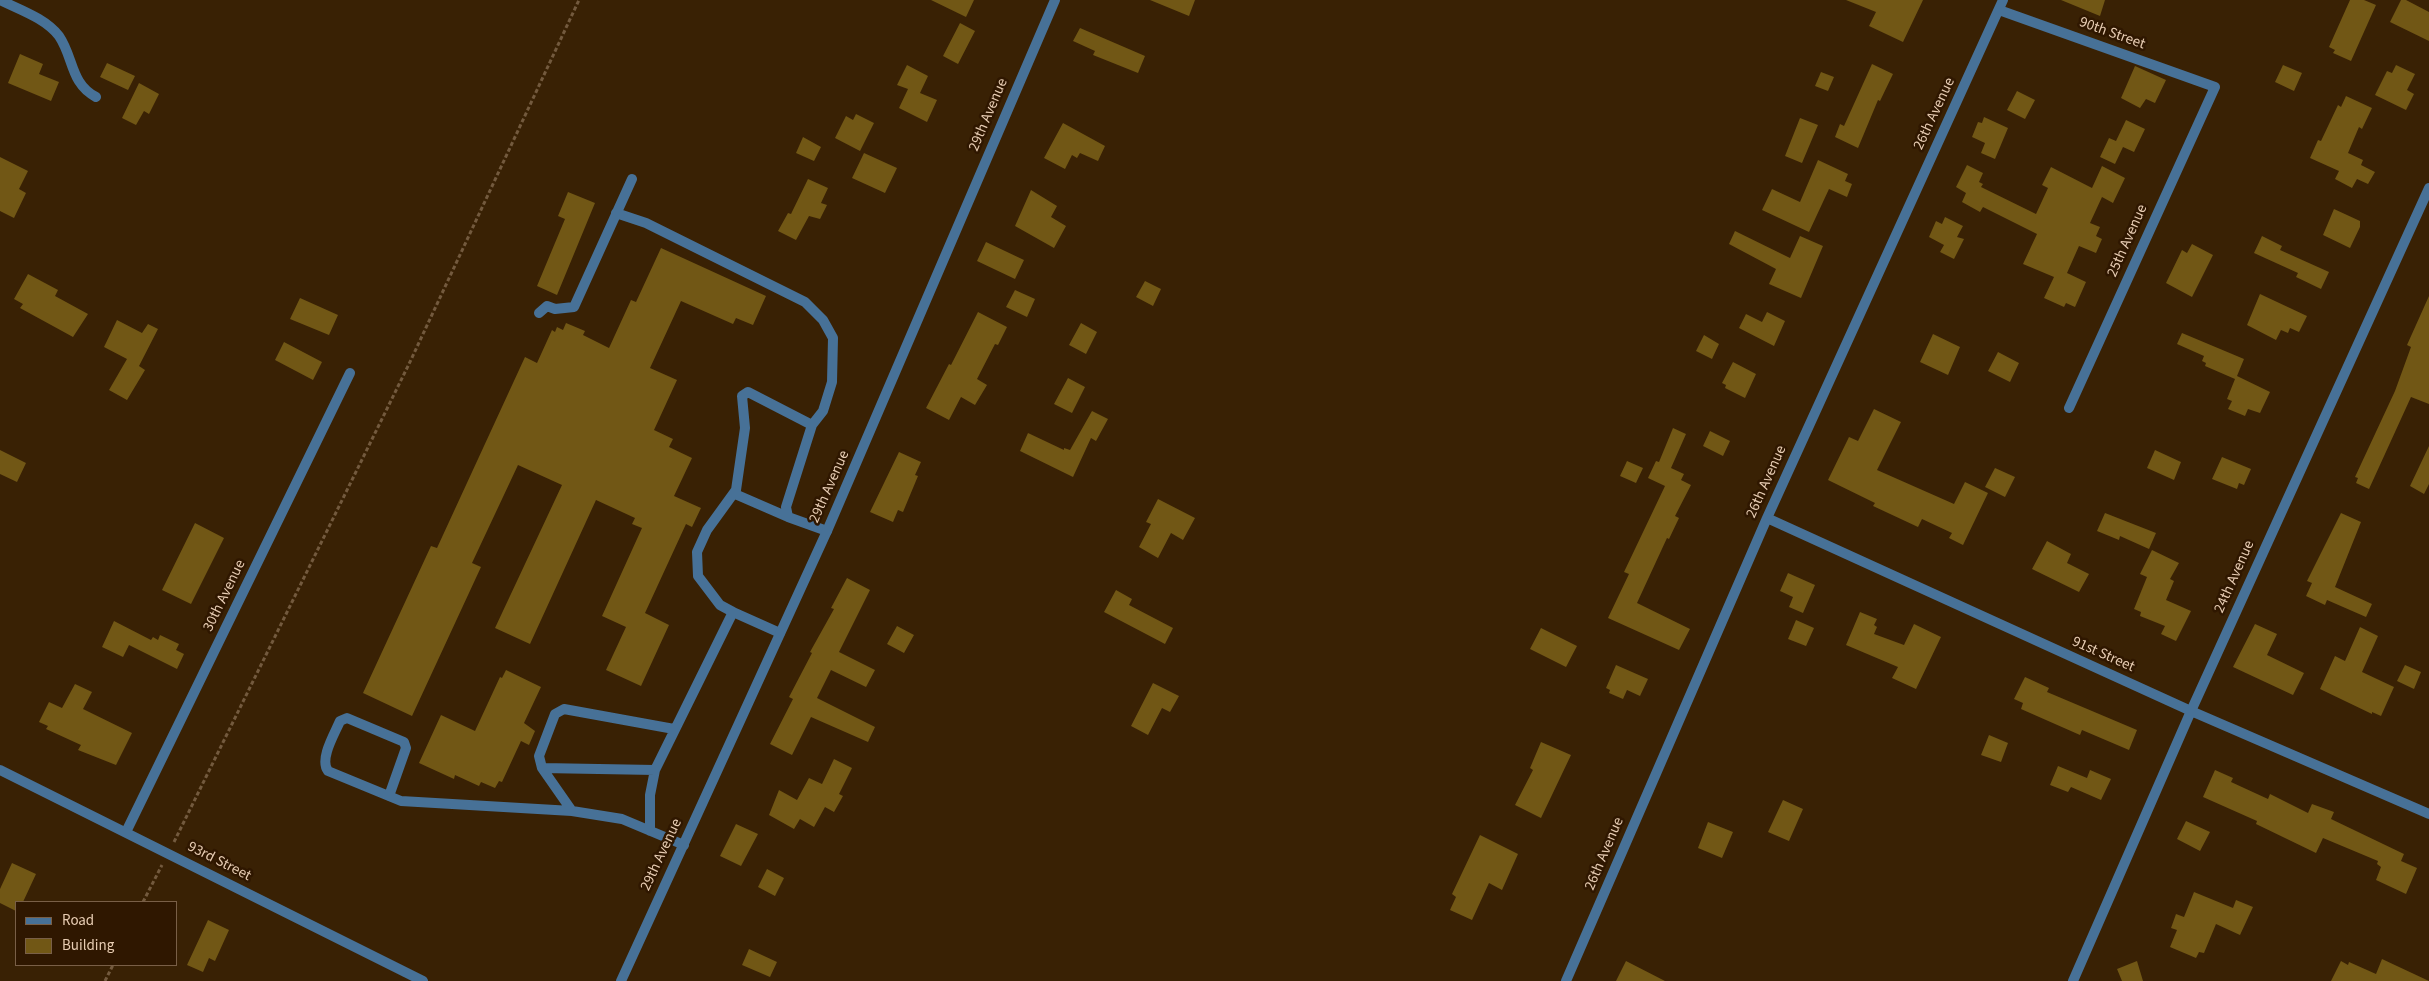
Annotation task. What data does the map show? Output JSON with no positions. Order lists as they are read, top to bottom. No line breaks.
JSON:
{"streets":{"street":["90th Street","26th Avenue","29th Avenue","25th Avenue","24th Avenue","30th Avenue","91st Street","93rd Street"]},"crossings":[["90th Street","26th Avenue"],["90th Street","25th Avenue"],["26th Avenue","91st Street"],["24th Avenue","91st Street"],["30th Avenue","93rd Street"]],"legend":["Road","Building"]}
